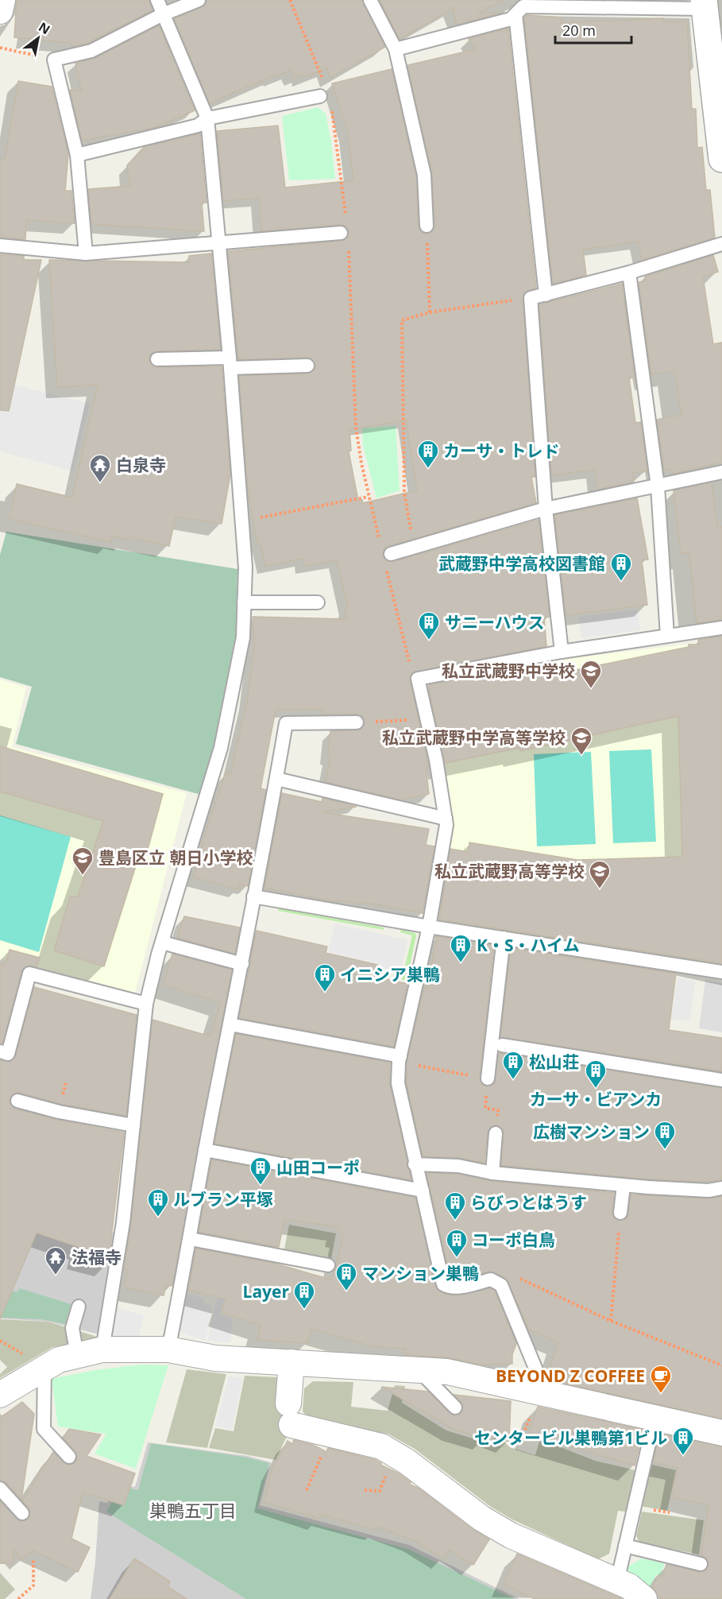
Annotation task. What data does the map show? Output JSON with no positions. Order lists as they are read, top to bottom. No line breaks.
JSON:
{"districts":["巣鴨五丁目"],"places":{"building":["カーサ・トレド","武蔵野中学高校図書館","サニーハウス","K・S・ハイム","イニシア巣鴨","松山荘","カーサ・ビアンカ","広樹マンション","山田コーポ","ルブラン平塚","らびっとはうす","コーポ白鳥","マンション巣鴨","Layer","センタービル巣鴨第1ビル"],"temple":["白泉寺","法福寺"],"school or university":["私立武蔵野中学校","私立武蔵野中学高等学校","豊島区立 朝日小学校","私立武蔵野高等学校"],"cafe":["BEYOND Z COFFEE"]},"scale_bar":"20 m","north":"top right"}
